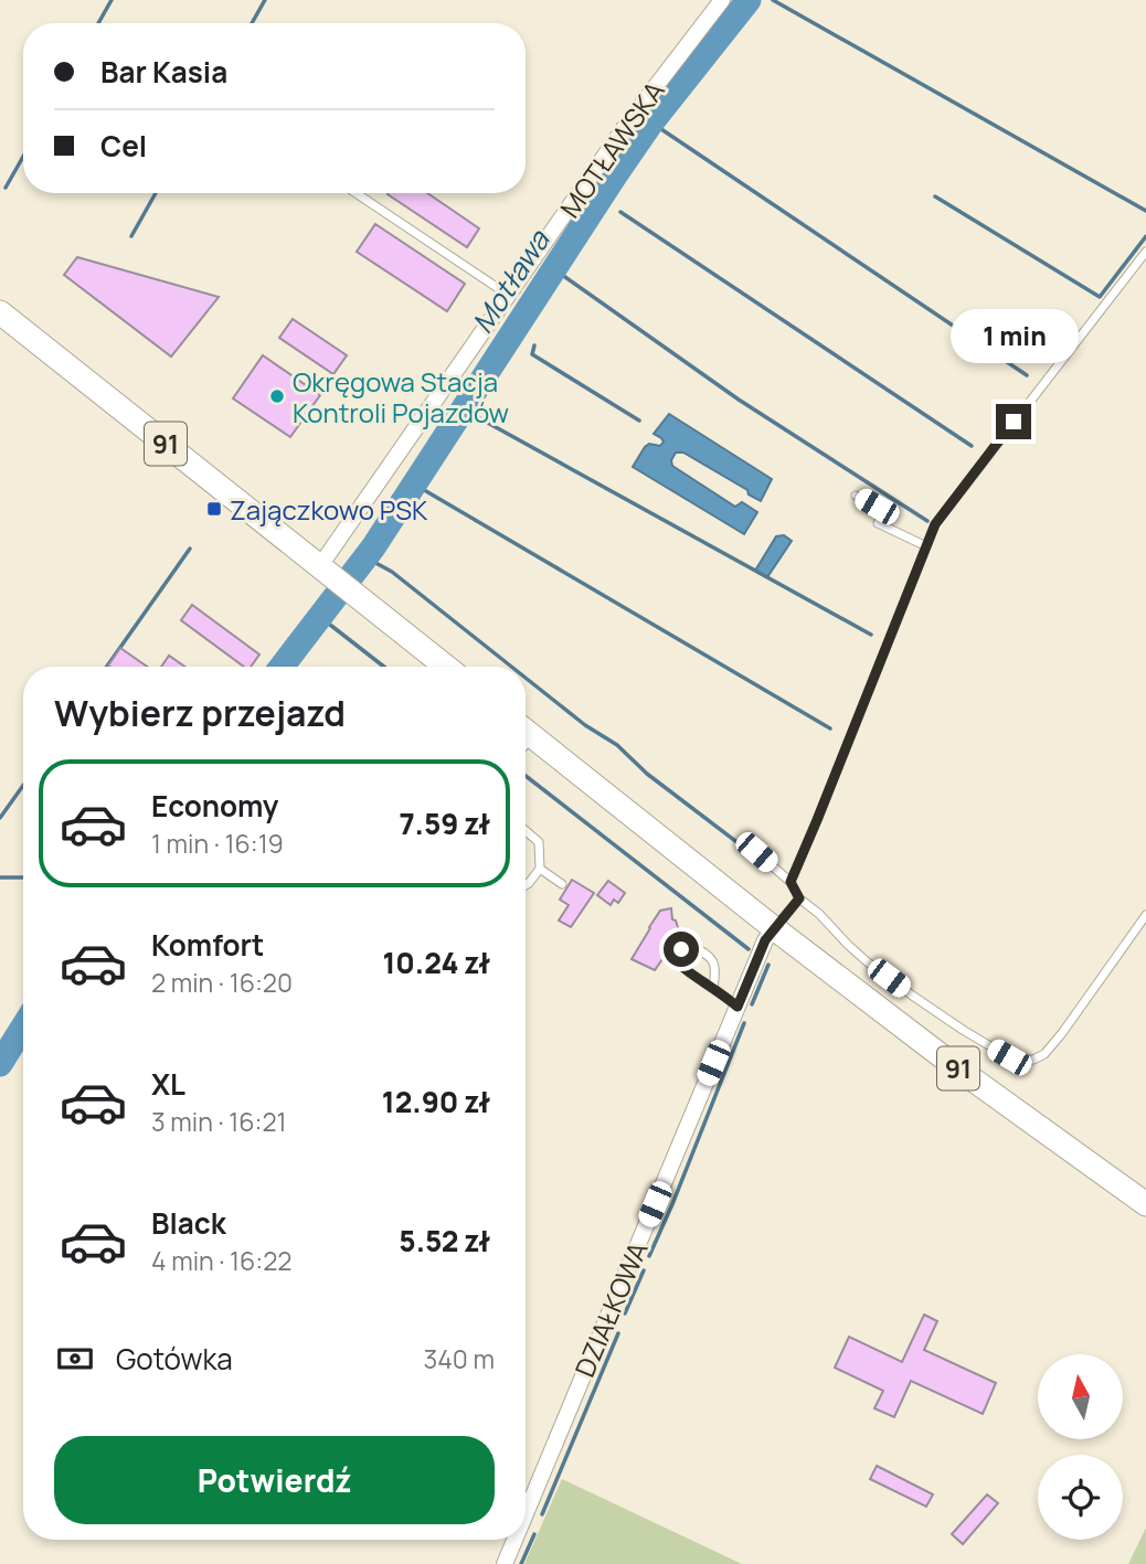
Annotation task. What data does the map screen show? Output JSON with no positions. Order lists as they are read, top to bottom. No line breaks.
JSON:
{"streets":{"main road":["91"],"street":["MOTŁAWSKA","DZIAŁKOWA"]},"crossings":[["MOTŁAWSKA","91"],["91","DZIAŁKOWA"]],"water":["Motława"],"places":{"other":["Okręgowa Stacja Kontroli Pojazdów"],"transit":["Zajączkowo PSK"]},"north":"top","page":{"banner":["Bar Kasia","Cel"],"bubble":"1 min","heading":"Wybierz przejazd","list":[{"name":"Economy","note":"1 min · 16:19","value":"7.59 zł"},{"name":"Komfort","note":"2 min · 16:20","value":"10.24 zł"},{"name":"XL","note":"3 min · 16:21","value":"12.90 zł"},{"name":"Black","note":"4 min · 16:22","value":"5.52 zł"}],"pay":["Gotówka","340 m"],"buttons":"Potwierdź"}}
